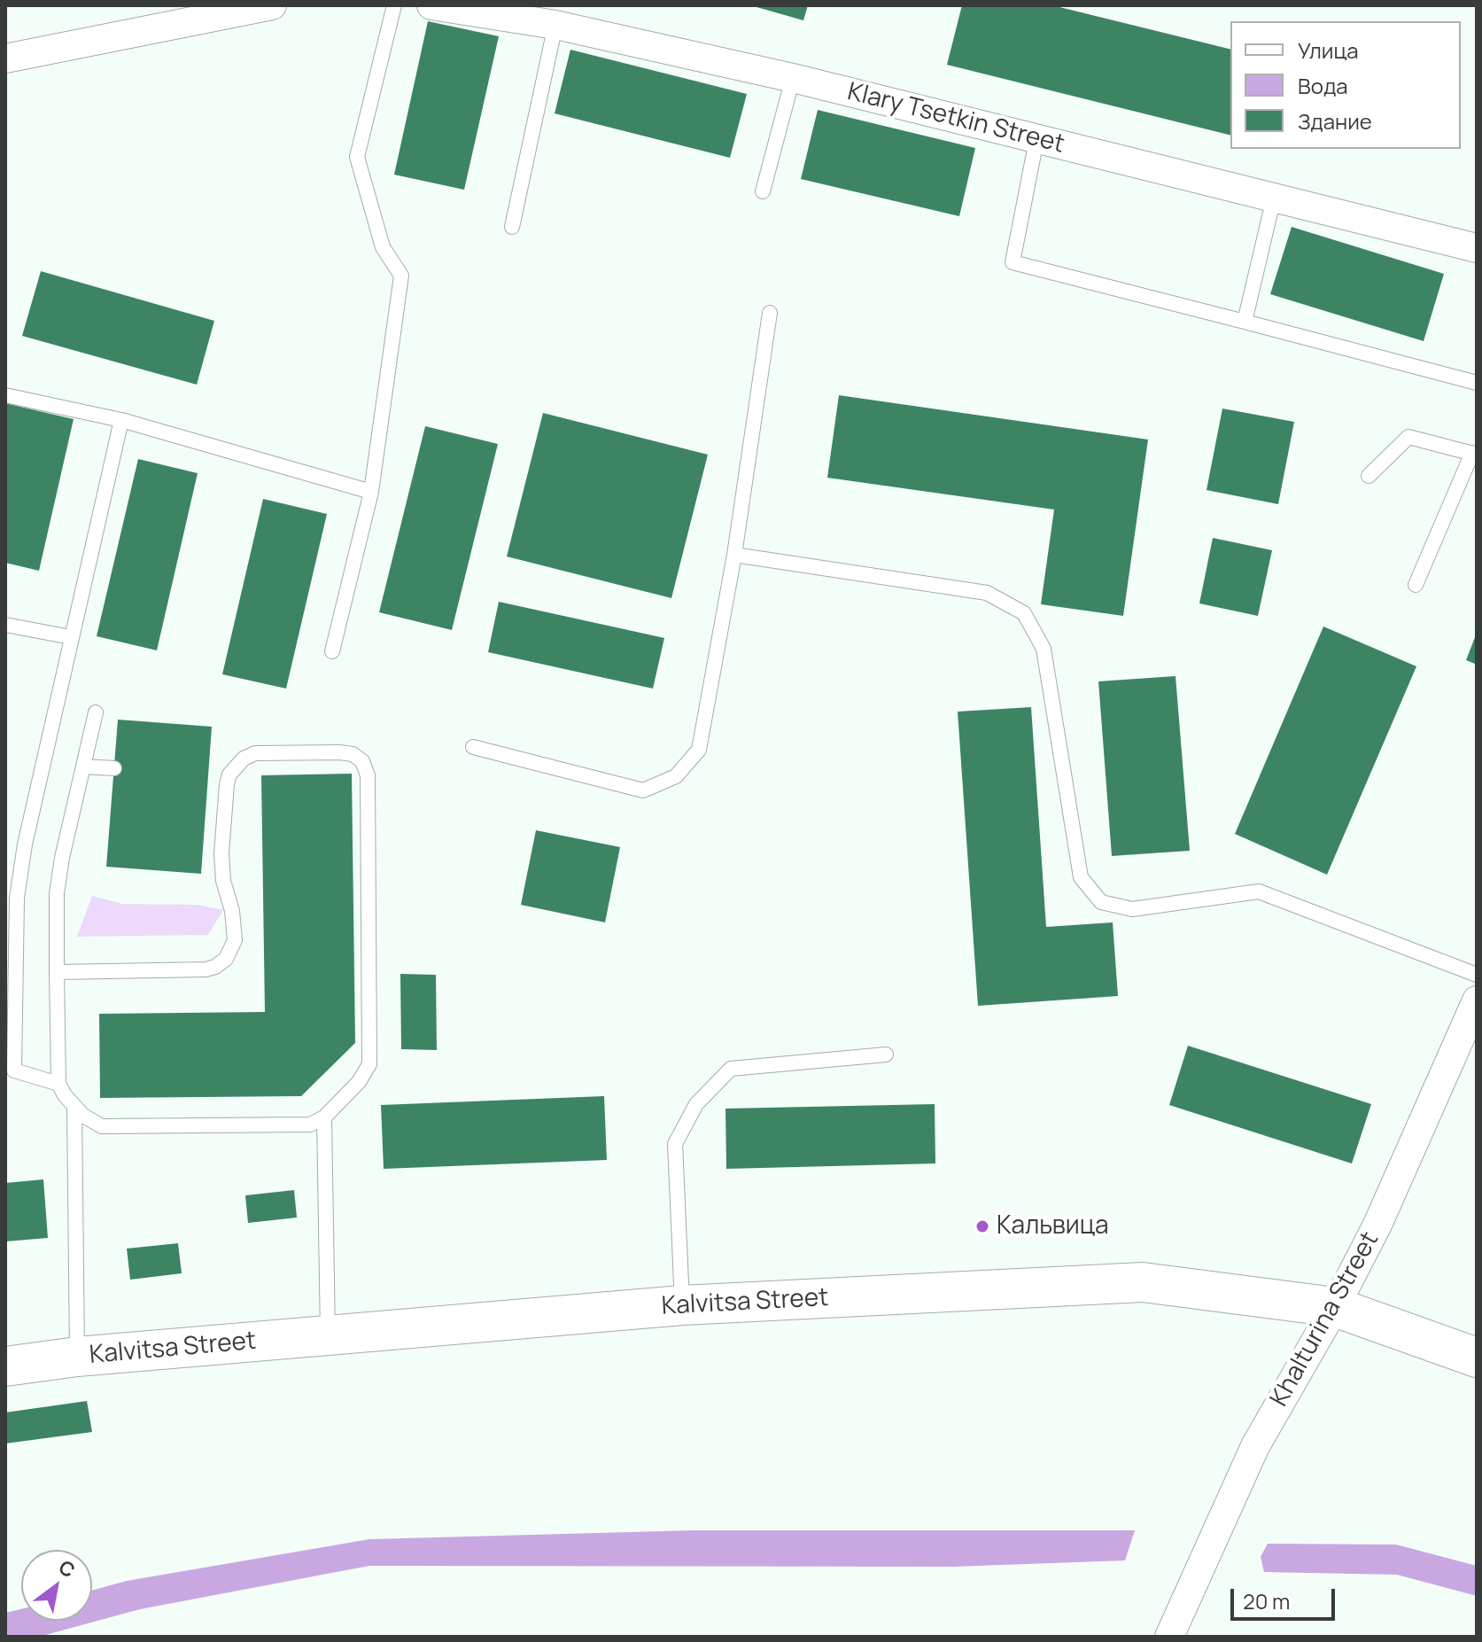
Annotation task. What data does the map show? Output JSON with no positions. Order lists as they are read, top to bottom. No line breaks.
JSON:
{"streets":{"street":["Klary Tsetkin Street","Kalvitsa Street","Khalturina Street"]},"crossings":[["Kalvitsa Street","Khalturina Street"]],"places":["Кальвица"],"legend":["Улица","Вода","Здание"],"scale_bar":"20 m","north":"top right"}
